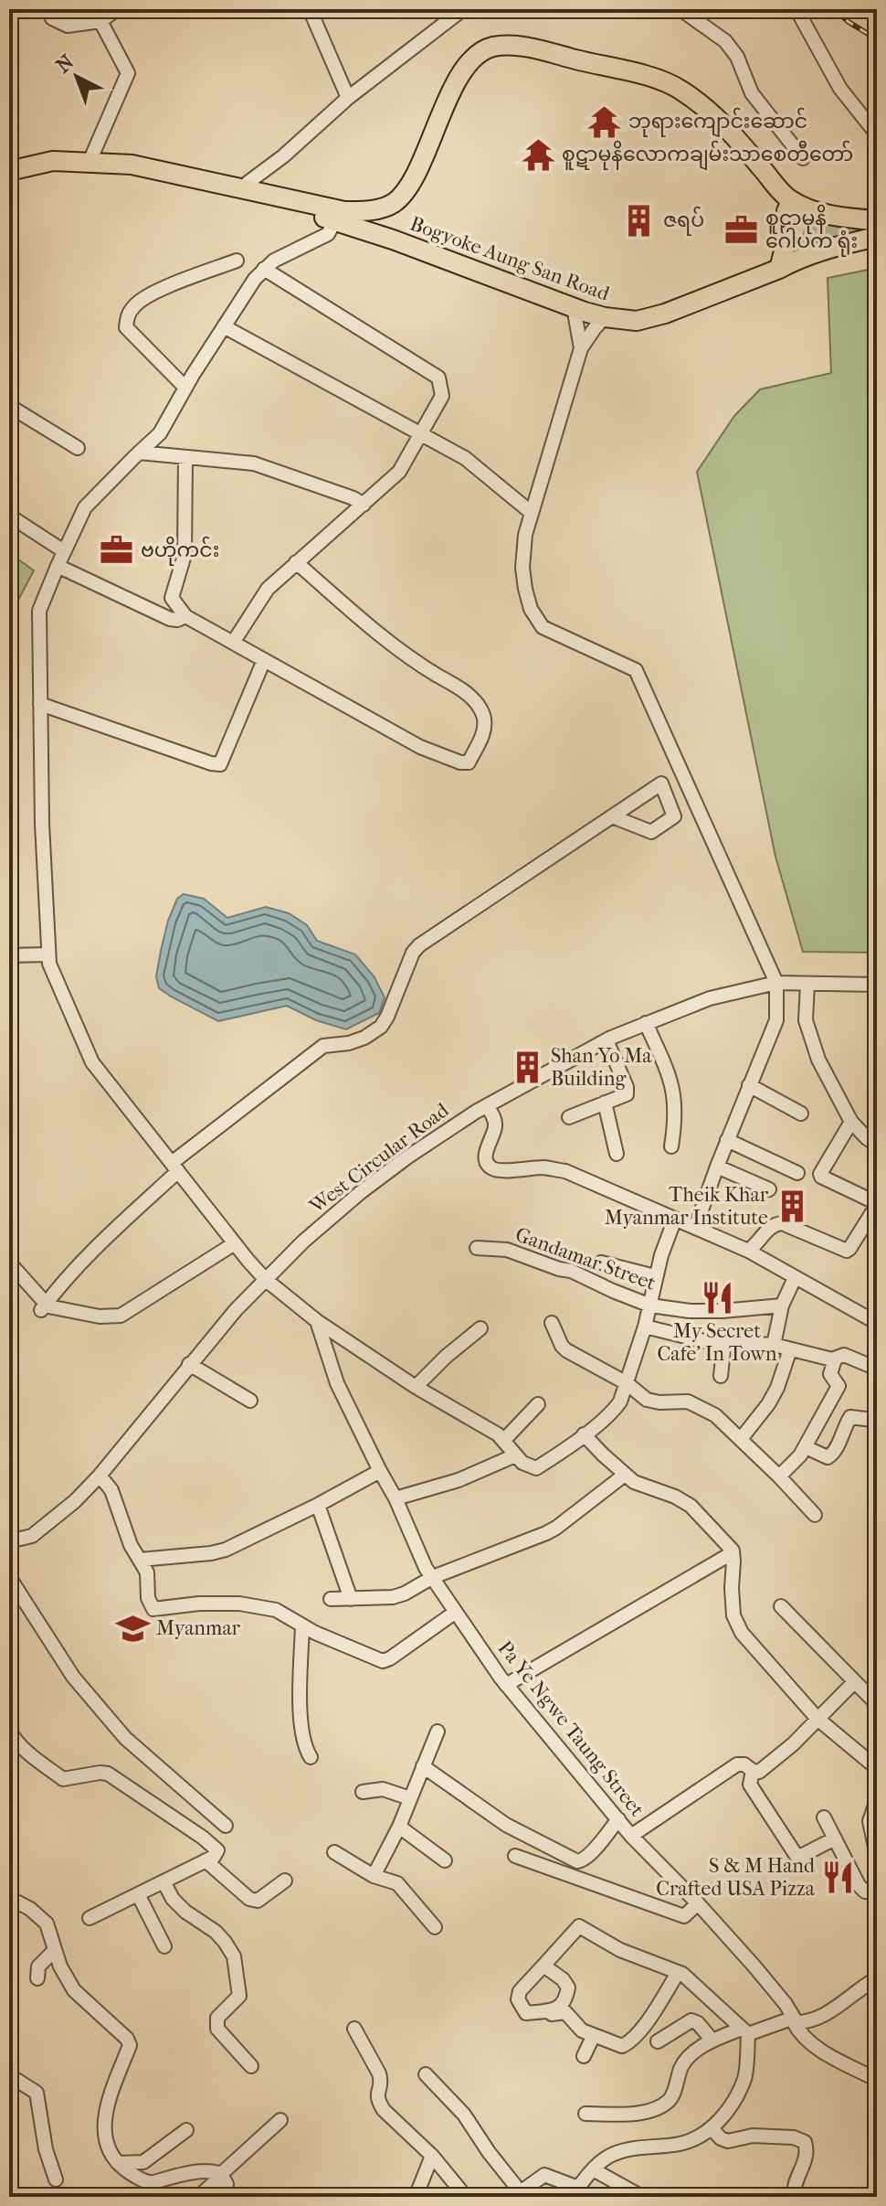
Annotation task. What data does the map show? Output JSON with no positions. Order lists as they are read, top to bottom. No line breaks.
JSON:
{"streets":{"highway":["Bogyoke Aung San Road"],"street":["West Circular Road","Gandamar Street","Pa Ye Ngwe Taung Street"]},"places":{"temple":["ဘုရားကျောင်းဆောင်","စူဋာမုနိလောကချမ်းသာစေတီတော်"],"building":["ဇရပ်","Shan Yo Ma Building","Theik Khar Myanmar Institute"],"office":["စူဠာမုနိ ဂေါပက ရုံး","ဗဟိုကင်း"],"restaurant":["My Secret Cafe' In Town","S & M Hand Crafted USA Pizza"],"school or university":["Myanmar"]},"north":"top left"}
